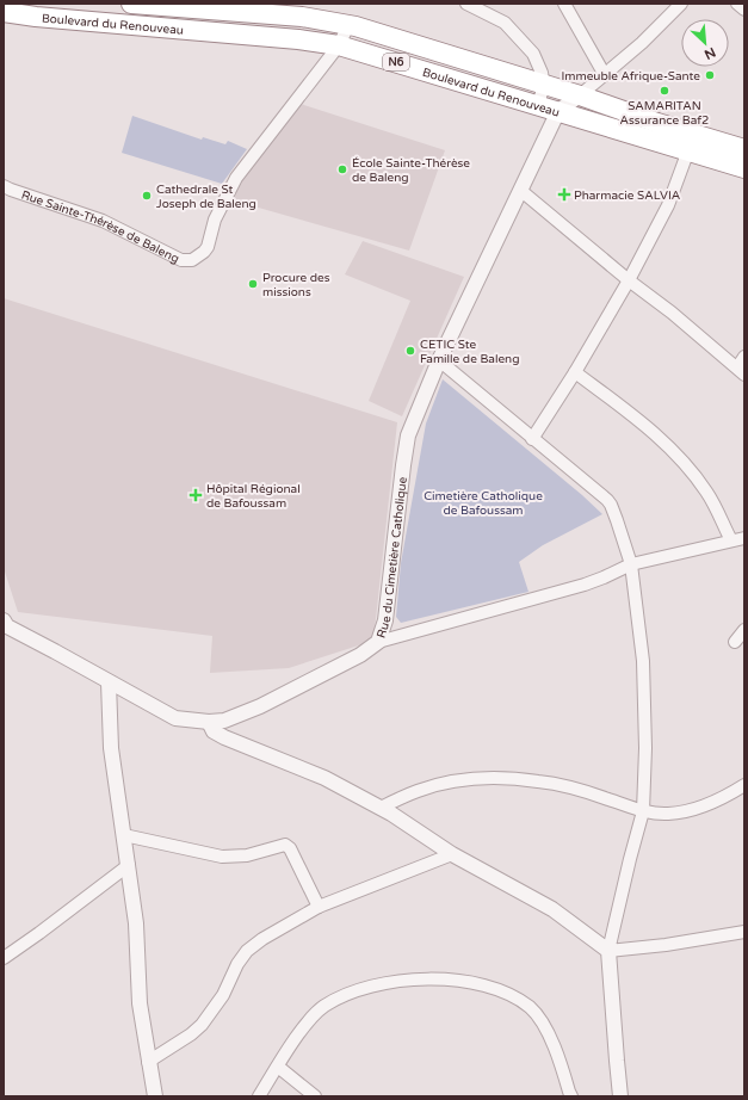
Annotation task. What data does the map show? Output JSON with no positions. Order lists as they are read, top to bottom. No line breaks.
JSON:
{"streets":{"highway":["Boulevard du Renouveau","N6"],"street":["Rue Sainte-Thérèse de Baleng","Rue du Cimetière Catholique"]},"crossings":[["Boulevard du Renouveau","N6"],["Boulevard du Renouveau","Rue Sainte-Thérèse de Baleng"],["Boulevard du Renouveau","Rue du Cimetière Catholique"]],"parks":["Cimetière Catholique de Bafoussam"],"places":{"other":["Immeuble Afrique-Sante","SAMARITAN Assurance Baf2","École Sainte-Thérèse de Baleng","Cathedrale St Joseph de Baleng","Procure des missions","CETIC Ste Famille de Baleng"],"health":["Pharmacie SALVIA","Hôpital Régional de Bafoussam"]},"north":"bottom right"}
